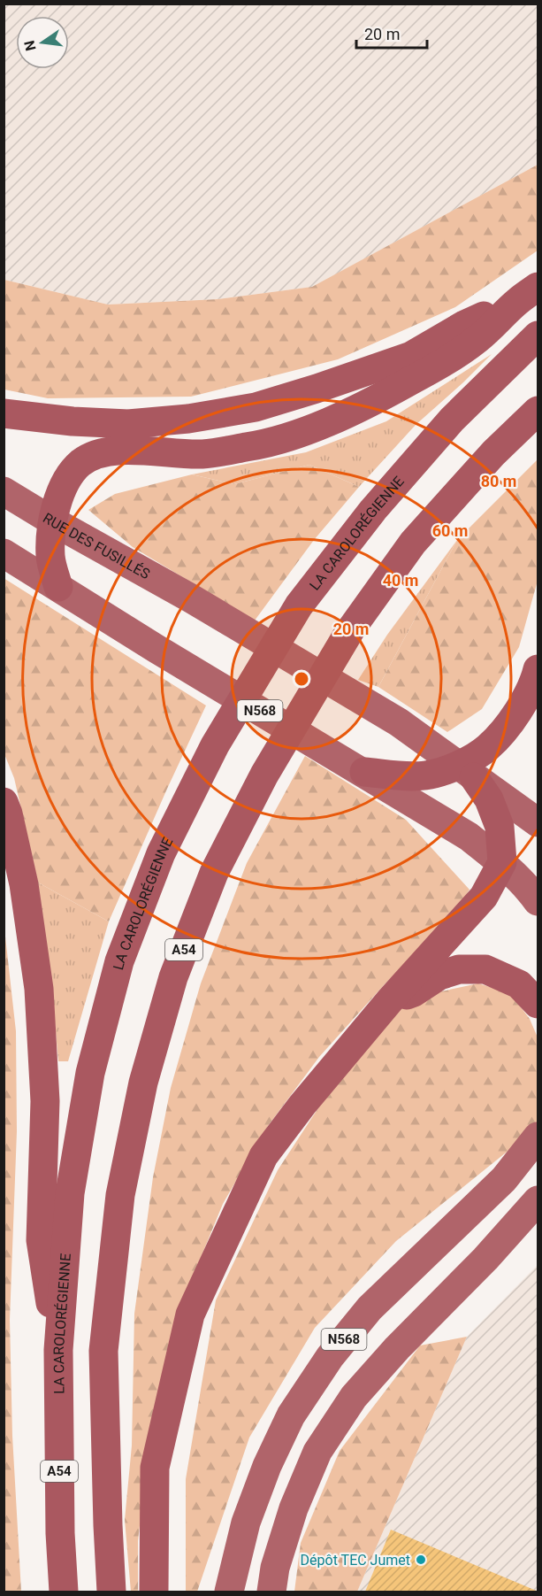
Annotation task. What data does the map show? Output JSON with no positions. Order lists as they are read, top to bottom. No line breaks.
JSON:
{"streets":{"highway":["LA CAROLORÉGIENNE","RUE DES FUSILLÉS","N568","A54"]},"places":["Dépôt TEC Jumet"],"scale_bar":"20 m","north":"left","rings":["80 m","60 m","40 m","20 m"]}
